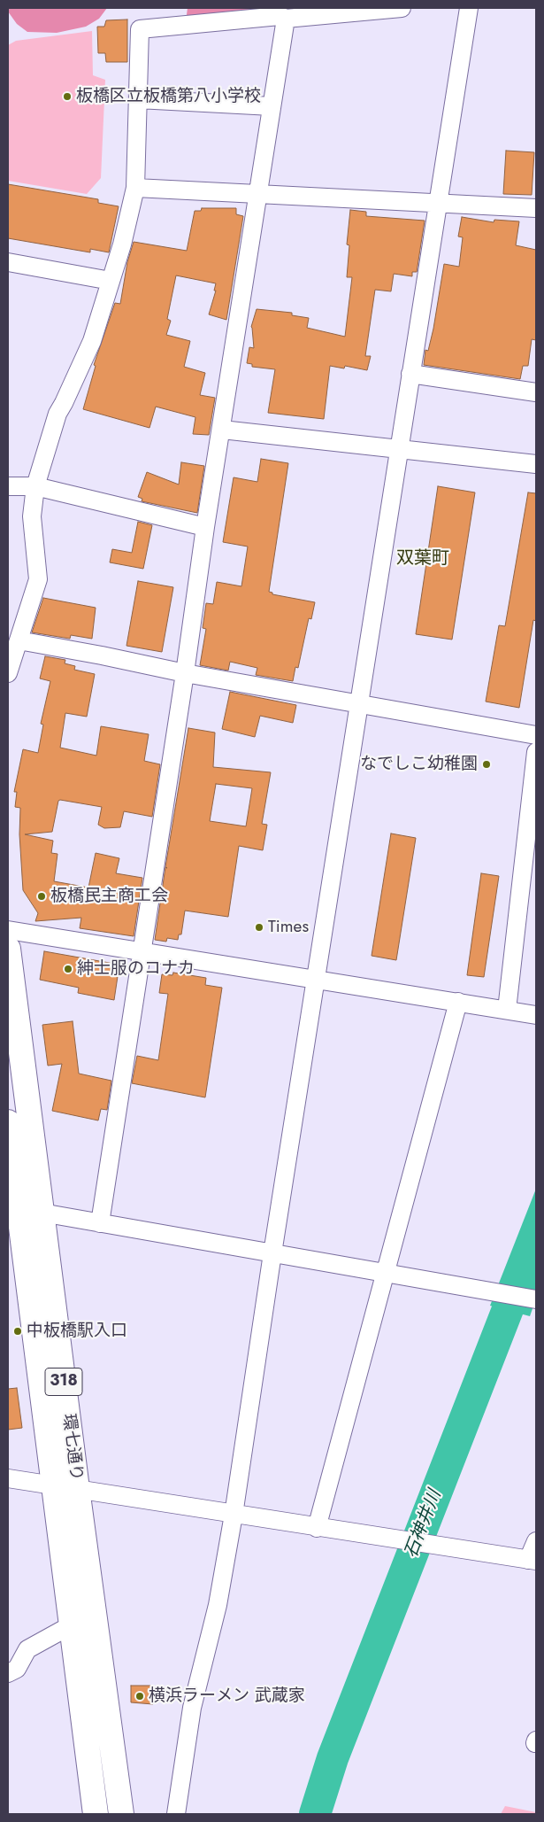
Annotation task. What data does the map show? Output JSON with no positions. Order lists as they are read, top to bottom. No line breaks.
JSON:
{"streets":{"main road":["318","環七通り"]},"districts":["双葉町"],"water":["石神井川"],"places":["板橋区立板橋第八小学校","なでしこ幼稚園","板橋民主商工会","Times","紳士服のコナカ","中板橋駅入口","横浜ラーメン 武蔵家"]}
